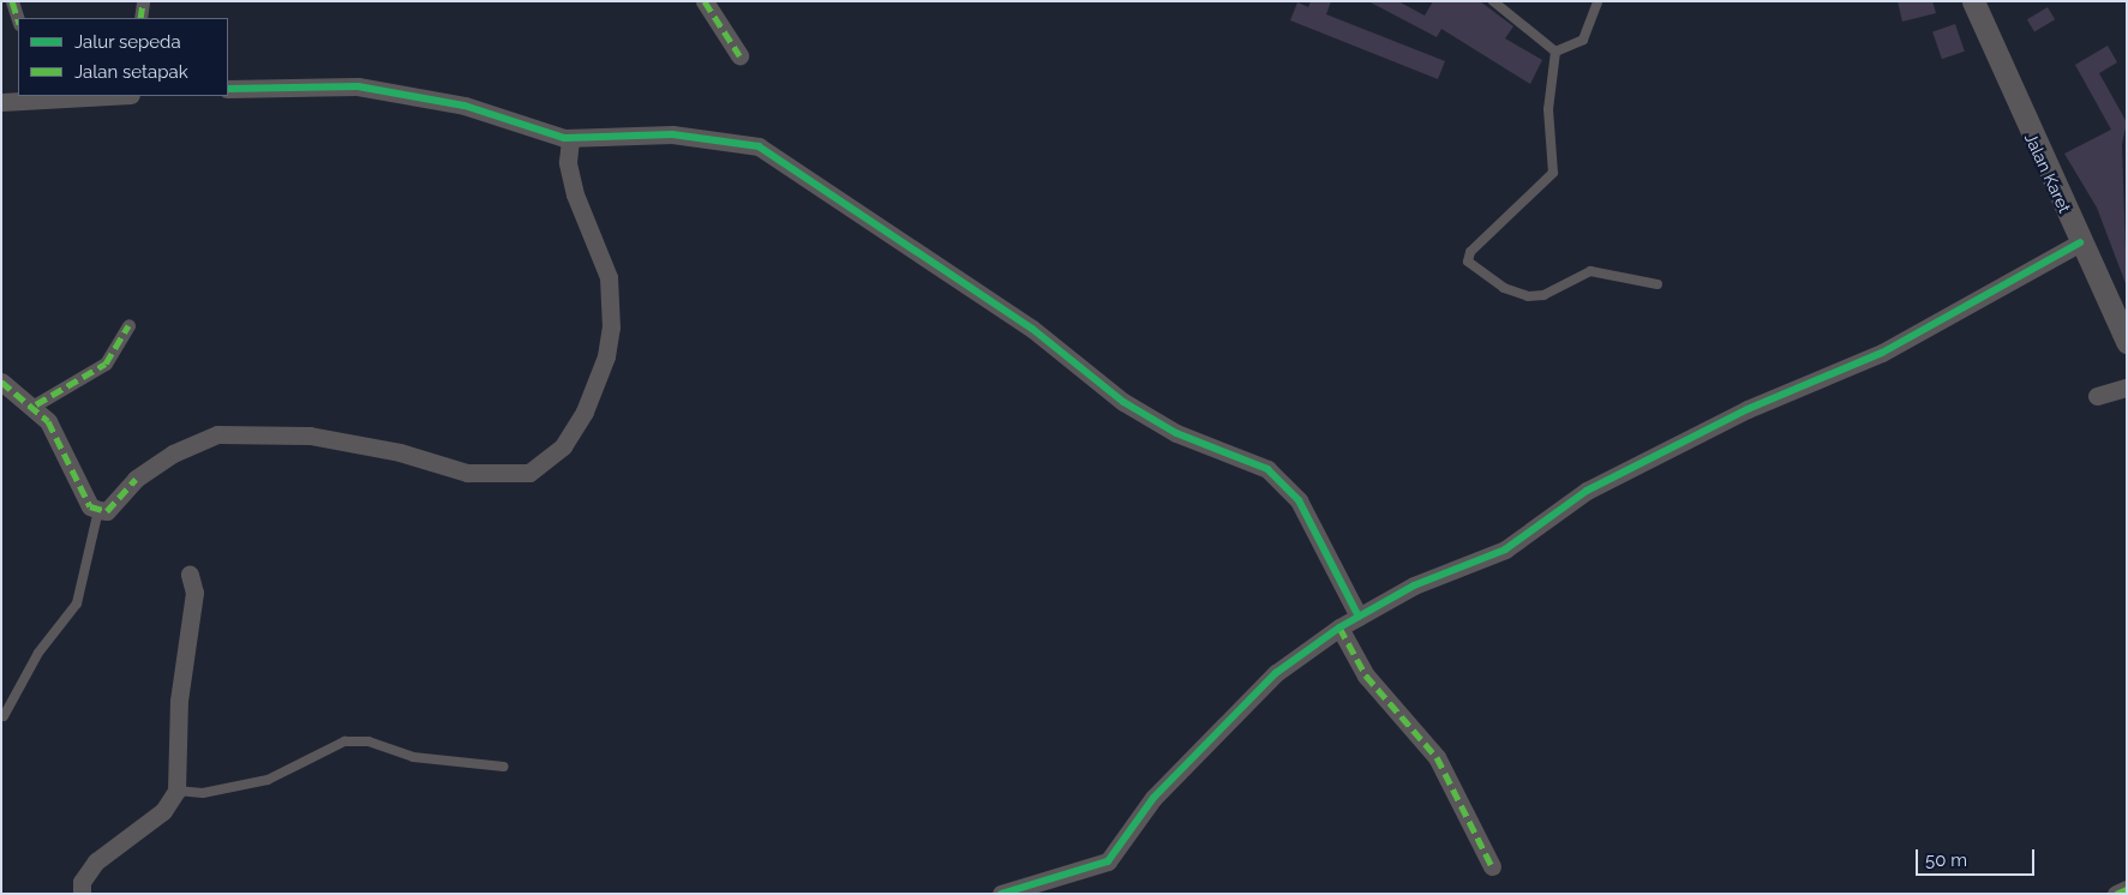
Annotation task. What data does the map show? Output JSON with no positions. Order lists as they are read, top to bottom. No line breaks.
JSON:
{"streets":{"street":["Jalan Karet"]},"legend":["Jalur sepeda","Jalan setapak"],"scale_bar":"50 m"}
